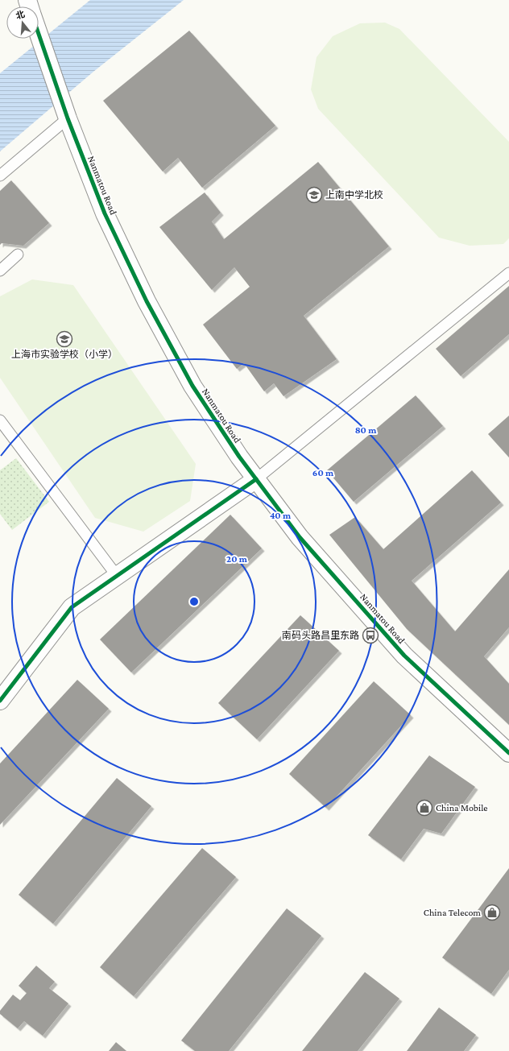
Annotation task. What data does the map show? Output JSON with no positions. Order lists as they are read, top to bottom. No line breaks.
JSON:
{"streets":{"street":["Nanmatou Road"]},"places":{"school or university":["上南中学北校","上海市实验学校（小学）"],"bus stop":["南码头路昌里东路"],"shop":["China Mobile","China Telecom"]},"north":"top","rings":["80 m","60 m","40 m","20 m"]}
